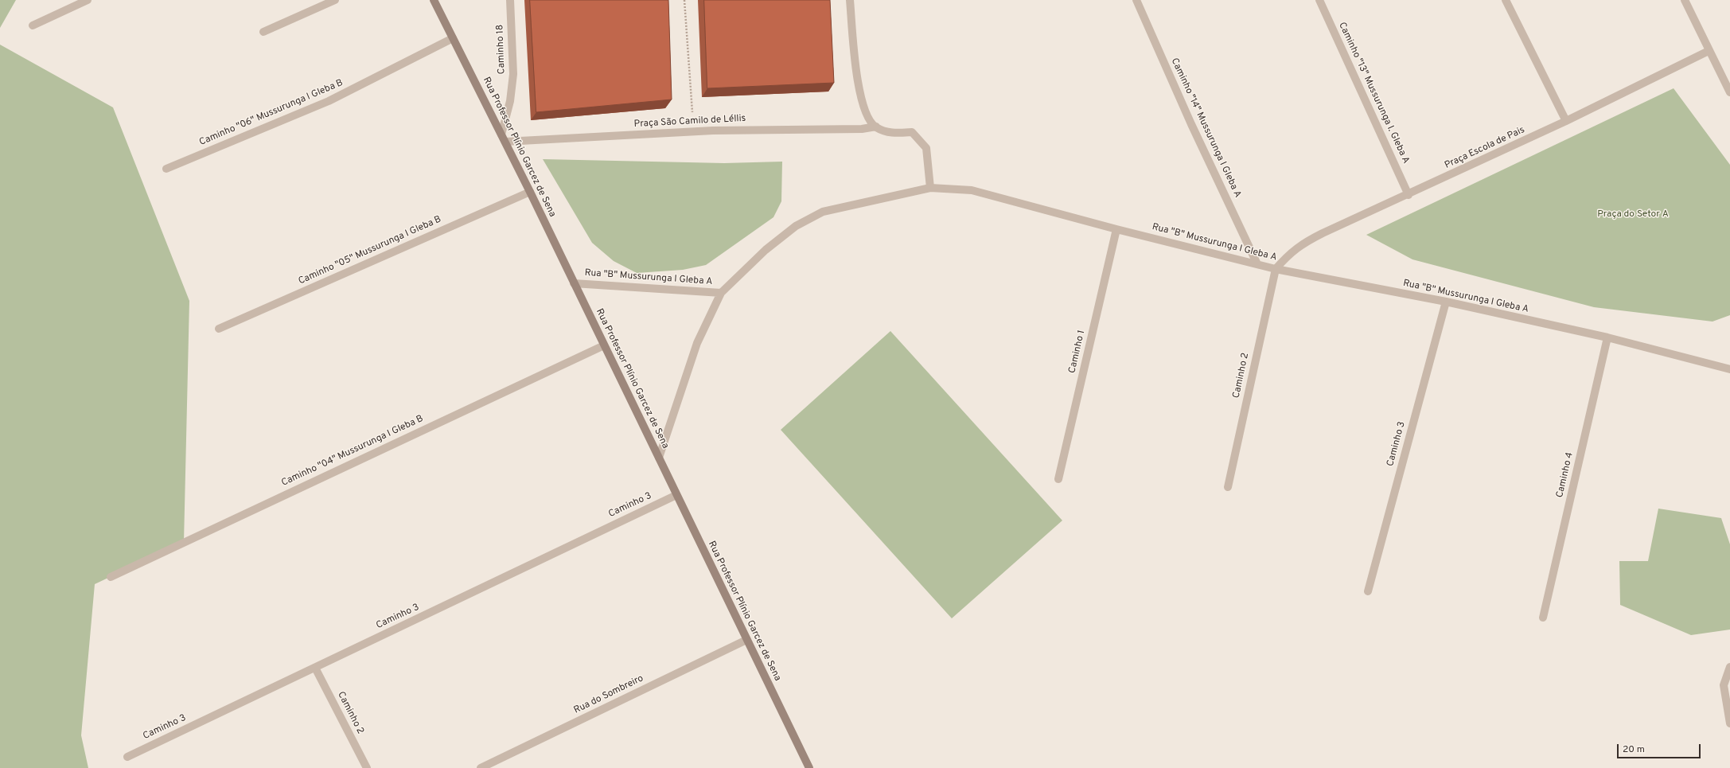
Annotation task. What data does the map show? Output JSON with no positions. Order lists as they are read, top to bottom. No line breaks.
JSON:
{"streets":{"main road":["Rua Professor Plínio Garcez de Sena"],"street":["Caminho 18","Caminho \"13\" Mussurunga I. Gleba A","Caminho \"06\" Mussurunga I Gleba B","Praça São Camilo de Léllis","Caminho \"14\" Mussurunga I Gleba A","Praça Escola de Pais","Rua \"B\" Mussurunga I Gleba A","Caminho \"05\" Mussurunga I Gleba B","Caminho 1","Caminho 2","Caminho 3","Caminho \"04\" Mussurunga I Gleba B","Caminho 4","Rua do Sombreiro"]},"crossings":[["Caminho 18","Praça São Camilo de Léllis"],["Caminho 18","Rua Professor Plínio Garcez de Sena"],["Caminho \"13\" Mussurunga I. Gleba A","Praça Escola de Pais"],["Caminho \"06\" Mussurunga I Gleba B","Rua Professor Plínio Garcez de Sena"],["Praça São Camilo de Léllis","Rua Professor Plínio Garcez de Sena"],["Caminho \"14\" Mussurunga I Gleba A","Rua \"B\" Mussurunga I Gleba A"],["Rua Professor Plínio Garcez de Sena","Rua \"B\" Mussurunga I Gleba A"],["Rua Professor Plínio Garcez de Sena","Caminho \"05\" Mussurunga I Gleba B"],["Rua Professor Plínio Garcez de Sena","Caminho 3"],["Rua Professor Plínio Garcez de Sena","Caminho \"04\" Mussurunga I Gleba B"],["Rua Professor Plínio Garcez de Sena","Rua do Sombreiro"],["Praça Escola de Pais","Rua \"B\" Mussurunga I Gleba A"],["Praça Escola de Pais","Caminho 2"],["Rua \"B\" Mussurunga I Gleba A","Caminho 1"],["Rua \"B\" Mussurunga I Gleba A","Caminho 2"],["Rua \"B\" Mussurunga I Gleba A","Caminho 3"],["Rua \"B\" Mussurunga I Gleba A","Caminho 4"],["Caminho 2","Caminho 3"]],"parks":["Praça do Setor A"],"scale_bar":"20 m"}
